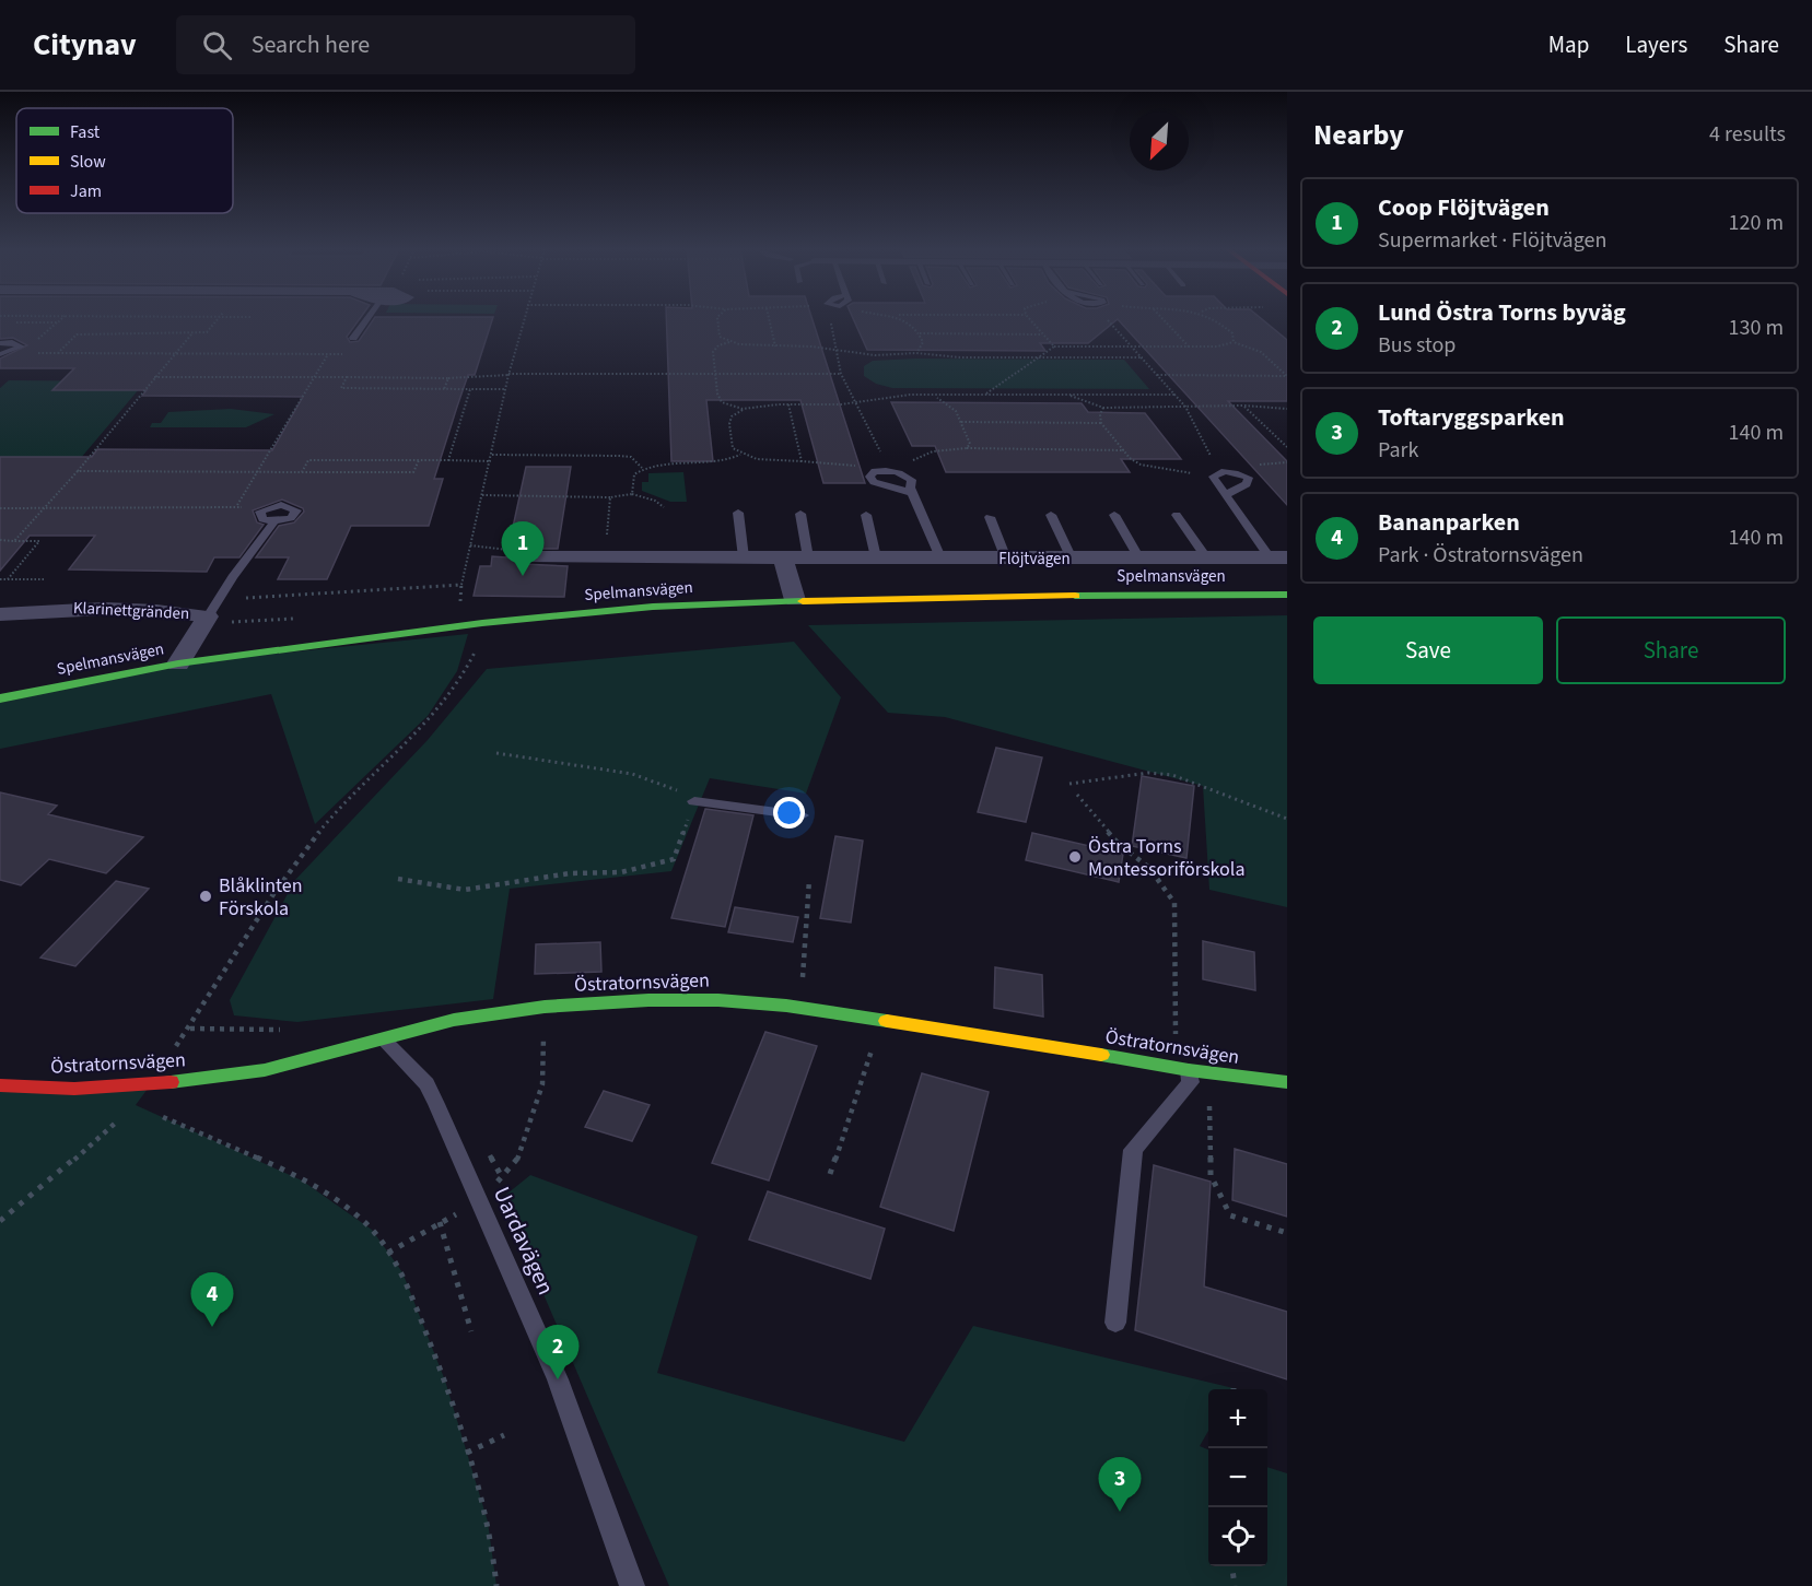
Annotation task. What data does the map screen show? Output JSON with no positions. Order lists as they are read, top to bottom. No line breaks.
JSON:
{"streets":{"main road":["Spelmansvägen","Östratornsvägen"],"street":["Flöjtvägen","Klarinettgränden"],"lane":["Uardavägen"]},"crossings":[["Spelmansvägen","Klarinettgränden"],["Östratornsvägen","Uardavägen"]],"places":["Östra Torns Montessoriförskola","Blåklinten Förskola"],"legend":["Fast","Slow","Jam"],"north":"bottom left","page":{"header":"Citynav","search":"Search here","nav":["Map","Layers","Share"],"heading":["Nearby","4 results"],"list":[{"mark":"1","name":"Coop Flöjtvägen","note":"Supermarket · Flöjtvägen","value":"120 m"},{"mark":"2","name":"Lund Östra Torns byväg","note":"Bus stop","value":"130 m"},{"mark":"3","name":"Toftaryggsparken","note":"Park","value":"140 m"},{"mark":"4","name":"Bananparken","note":"Park · Östratornsvägen","value":"140 m"}],"pins":["1","4","2","3"],"buttons":["Save","Share"],"map_buttons":["+","−"]}}
